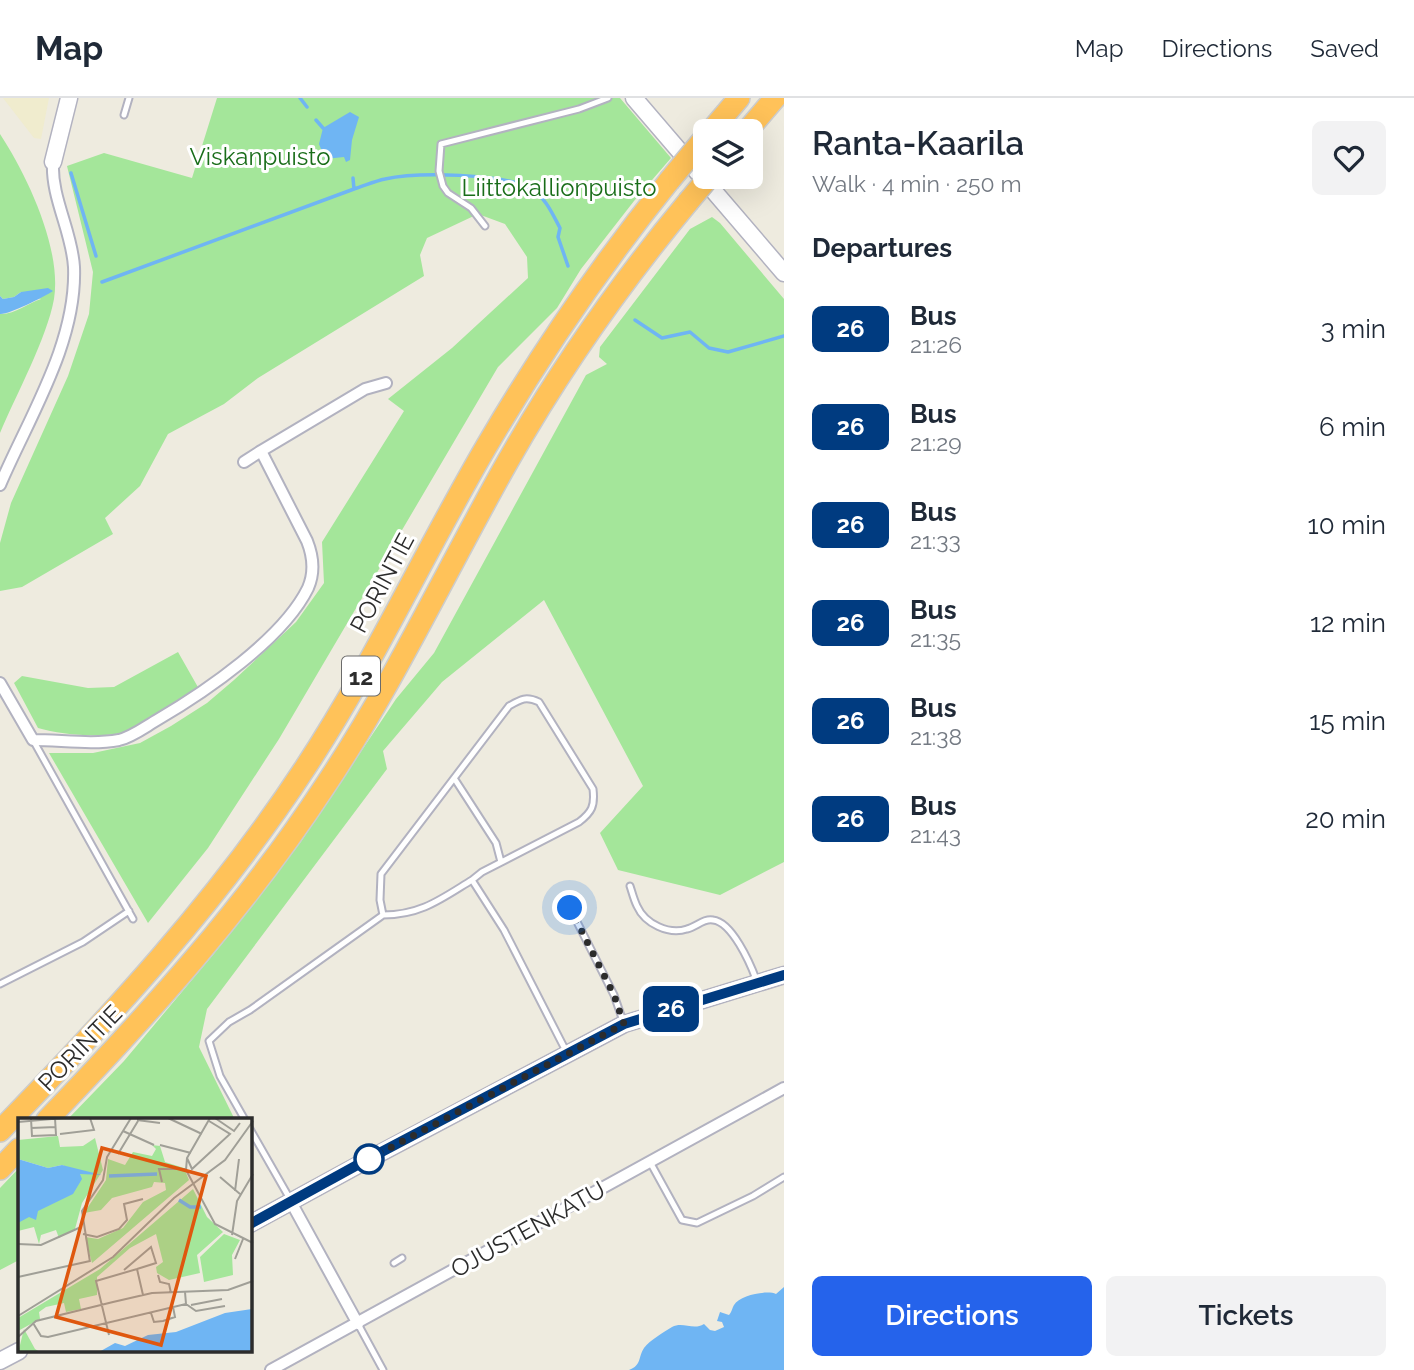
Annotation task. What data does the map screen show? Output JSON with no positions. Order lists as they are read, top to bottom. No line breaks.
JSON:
{"streets":{"highway":["PORINTIE","12"],"street":["OJUSTENKATU"]},"parks":["Viskanpuisto","Liittokallionpuisto"],"lines":["bus line 26"],"page":{"header":"Map","nav":["Map","Directions","Saved"],"on_map":"26","heading":[["Ranta-Kaarila","Walk · 4 min · 250 m"],"Departures"],"list":[{"mark":"26","name":"Bus","note":"21:26","value":"3 min"},{"mark":"26","name":"Bus","note":"21:29","value":"6 min"},{"mark":"26","name":"Bus","note":"21:33","value":"10 min"},{"mark":"26","name":"Bus","note":"21:35","value":"12 min"},{"mark":"26","name":"Bus","note":"21:38","value":"15 min"},{"mark":"26","name":"Bus","note":"21:43","value":"20 min"}],"buttons":["Directions","Tickets"]}}
